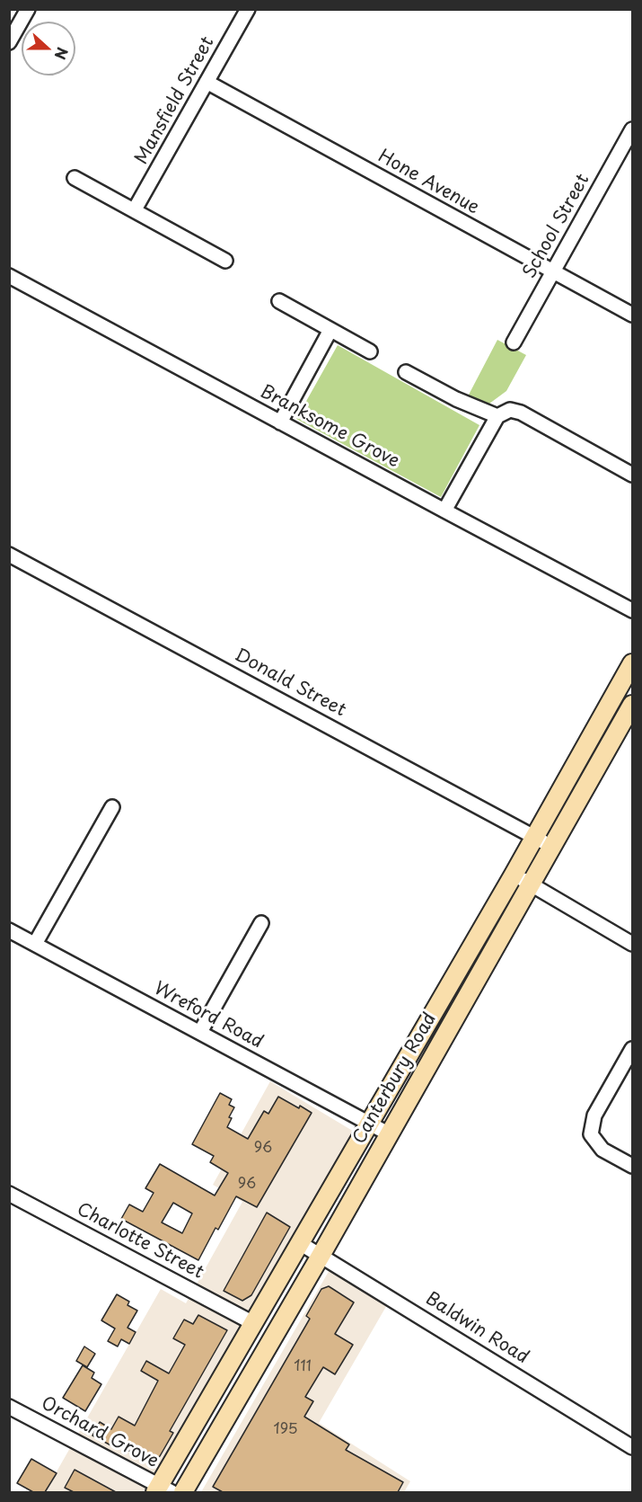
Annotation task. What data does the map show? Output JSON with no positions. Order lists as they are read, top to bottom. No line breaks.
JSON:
{"streets":{"main road":["Canterbury Road"],"street":["Mansfield Street","Hone Avenue","School Street","Branksome Grove","Donald Street","Wreford Road","Charlotte Street","Baldwin Road","Orchard Grove"]},"crossings":[["Mansfield Street","Hone Avenue"],["Hone Avenue","School Street"],["Donald Street","Canterbury Road"],["Wreford Road","Canterbury Road"],["Canterbury Road","Charlotte Street"],["Canterbury Road","Baldwin Road"],["Canterbury Road","Orchard Grove"]],"house_numbers":["96","96","111","195"],"north":"right"}
